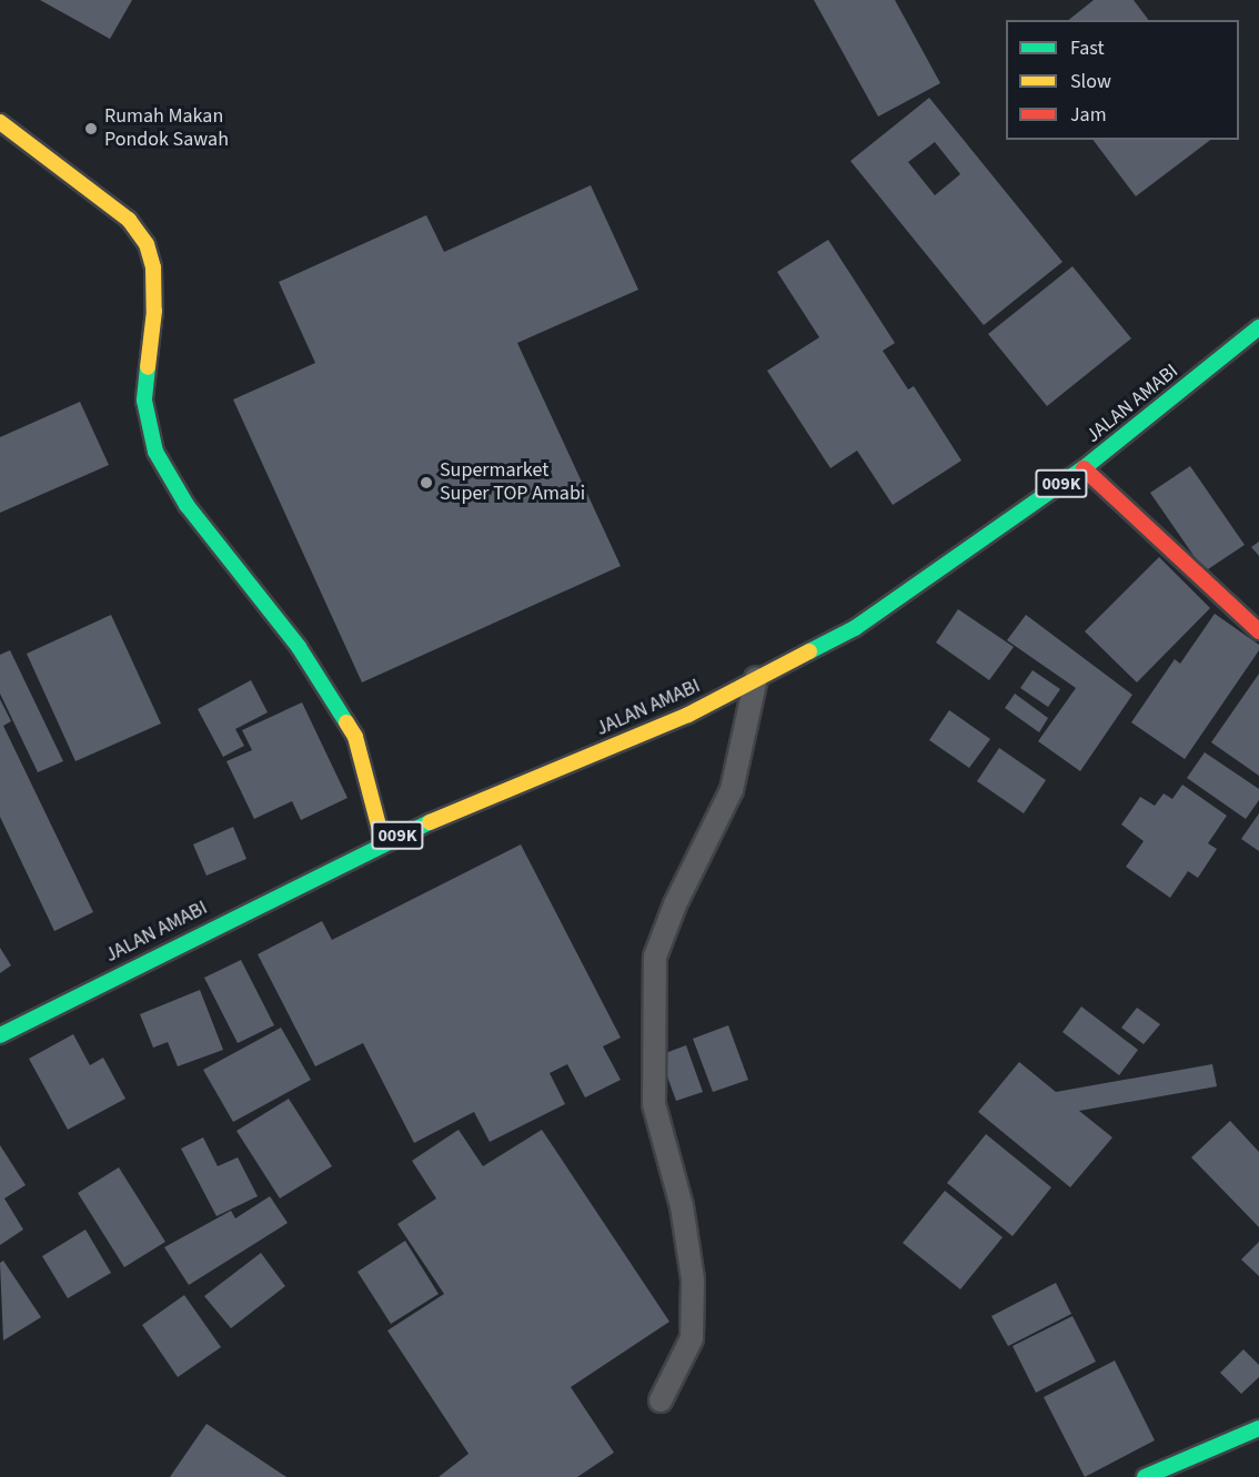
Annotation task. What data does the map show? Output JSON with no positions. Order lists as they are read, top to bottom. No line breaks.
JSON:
{"streets":{"main road":["JALAN AMABI","009K"]},"places":["Rumah Makan Pondok Sawah","Supermarket Super TOP Amabi"],"legend":["Fast","Slow","Jam"]}
